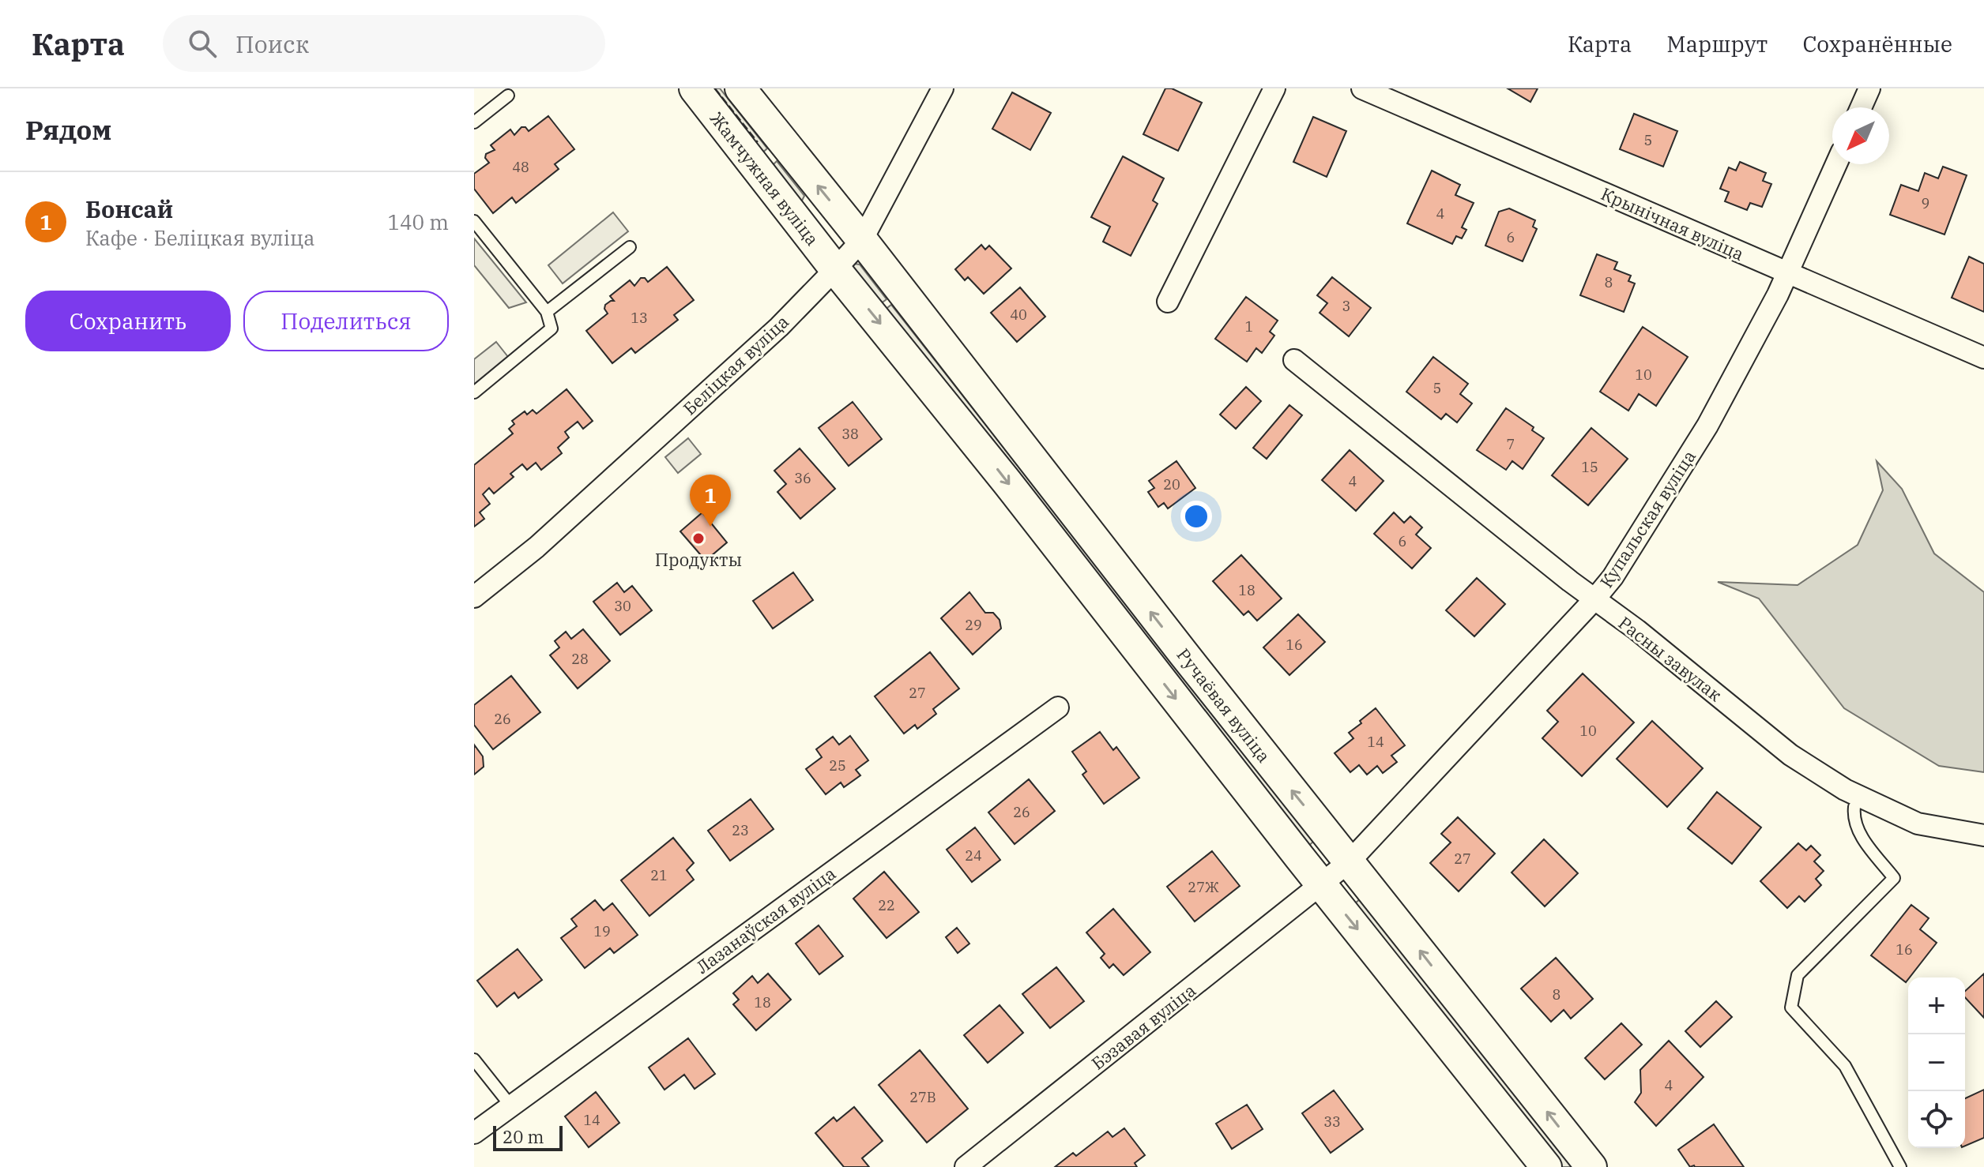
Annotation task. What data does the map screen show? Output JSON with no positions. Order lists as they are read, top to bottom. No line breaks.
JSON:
{"streets":{"main road":["Жамчужная вуліца","Ручаёвая вуліца"],"street":["Крынічная вуліца","Беліцкая вуліца","Купальская вуліца","Расны завулак","Лазанаўская вуліца","Бэзавая вуліца"]},"crossings":[["Жамчужная вуліца","Беліцкая вуліца"],["Жамчужная вуліца","Ручаёвая вуліца"],["Крынічная вуліца","Купальская вуліца"],["Беліцкая вуліца","Ручаёвая вуліца"],["Купальская вуліца","Расны завулак"],["Купальская вуліца","Ручаёвая вуліца"],["Купальская вуліца","Бэзавая вуліца"],["Ручаёвая вуліца","Бэзавая вуліца"]],"places":["Продукты"],"house_numbers":["5","48","9","4","6","8","3","40","13","1","10","5","38","7","15","36","4","20","6","18","30","29","16","28","27","26","10","14","25","26","23","24","27","21","27Ж","22","19","16","8","18","4","27В","14","33"],"scale_bar":"20 m","north":"bottom left","page":{"header":"Карта","search":"Поиск","nav":["Карта","Маршрут","Сохранённые"],"heading":"Рядом","list":[{"mark":"1","name":"Бонсай","note":"Кафе · Беліцкая вуліца","value":"140 m"}],"buttons":["Сохранить","Поделиться"],"pins":"1","map_buttons":["+","−"],"scale":"20 m"}}
